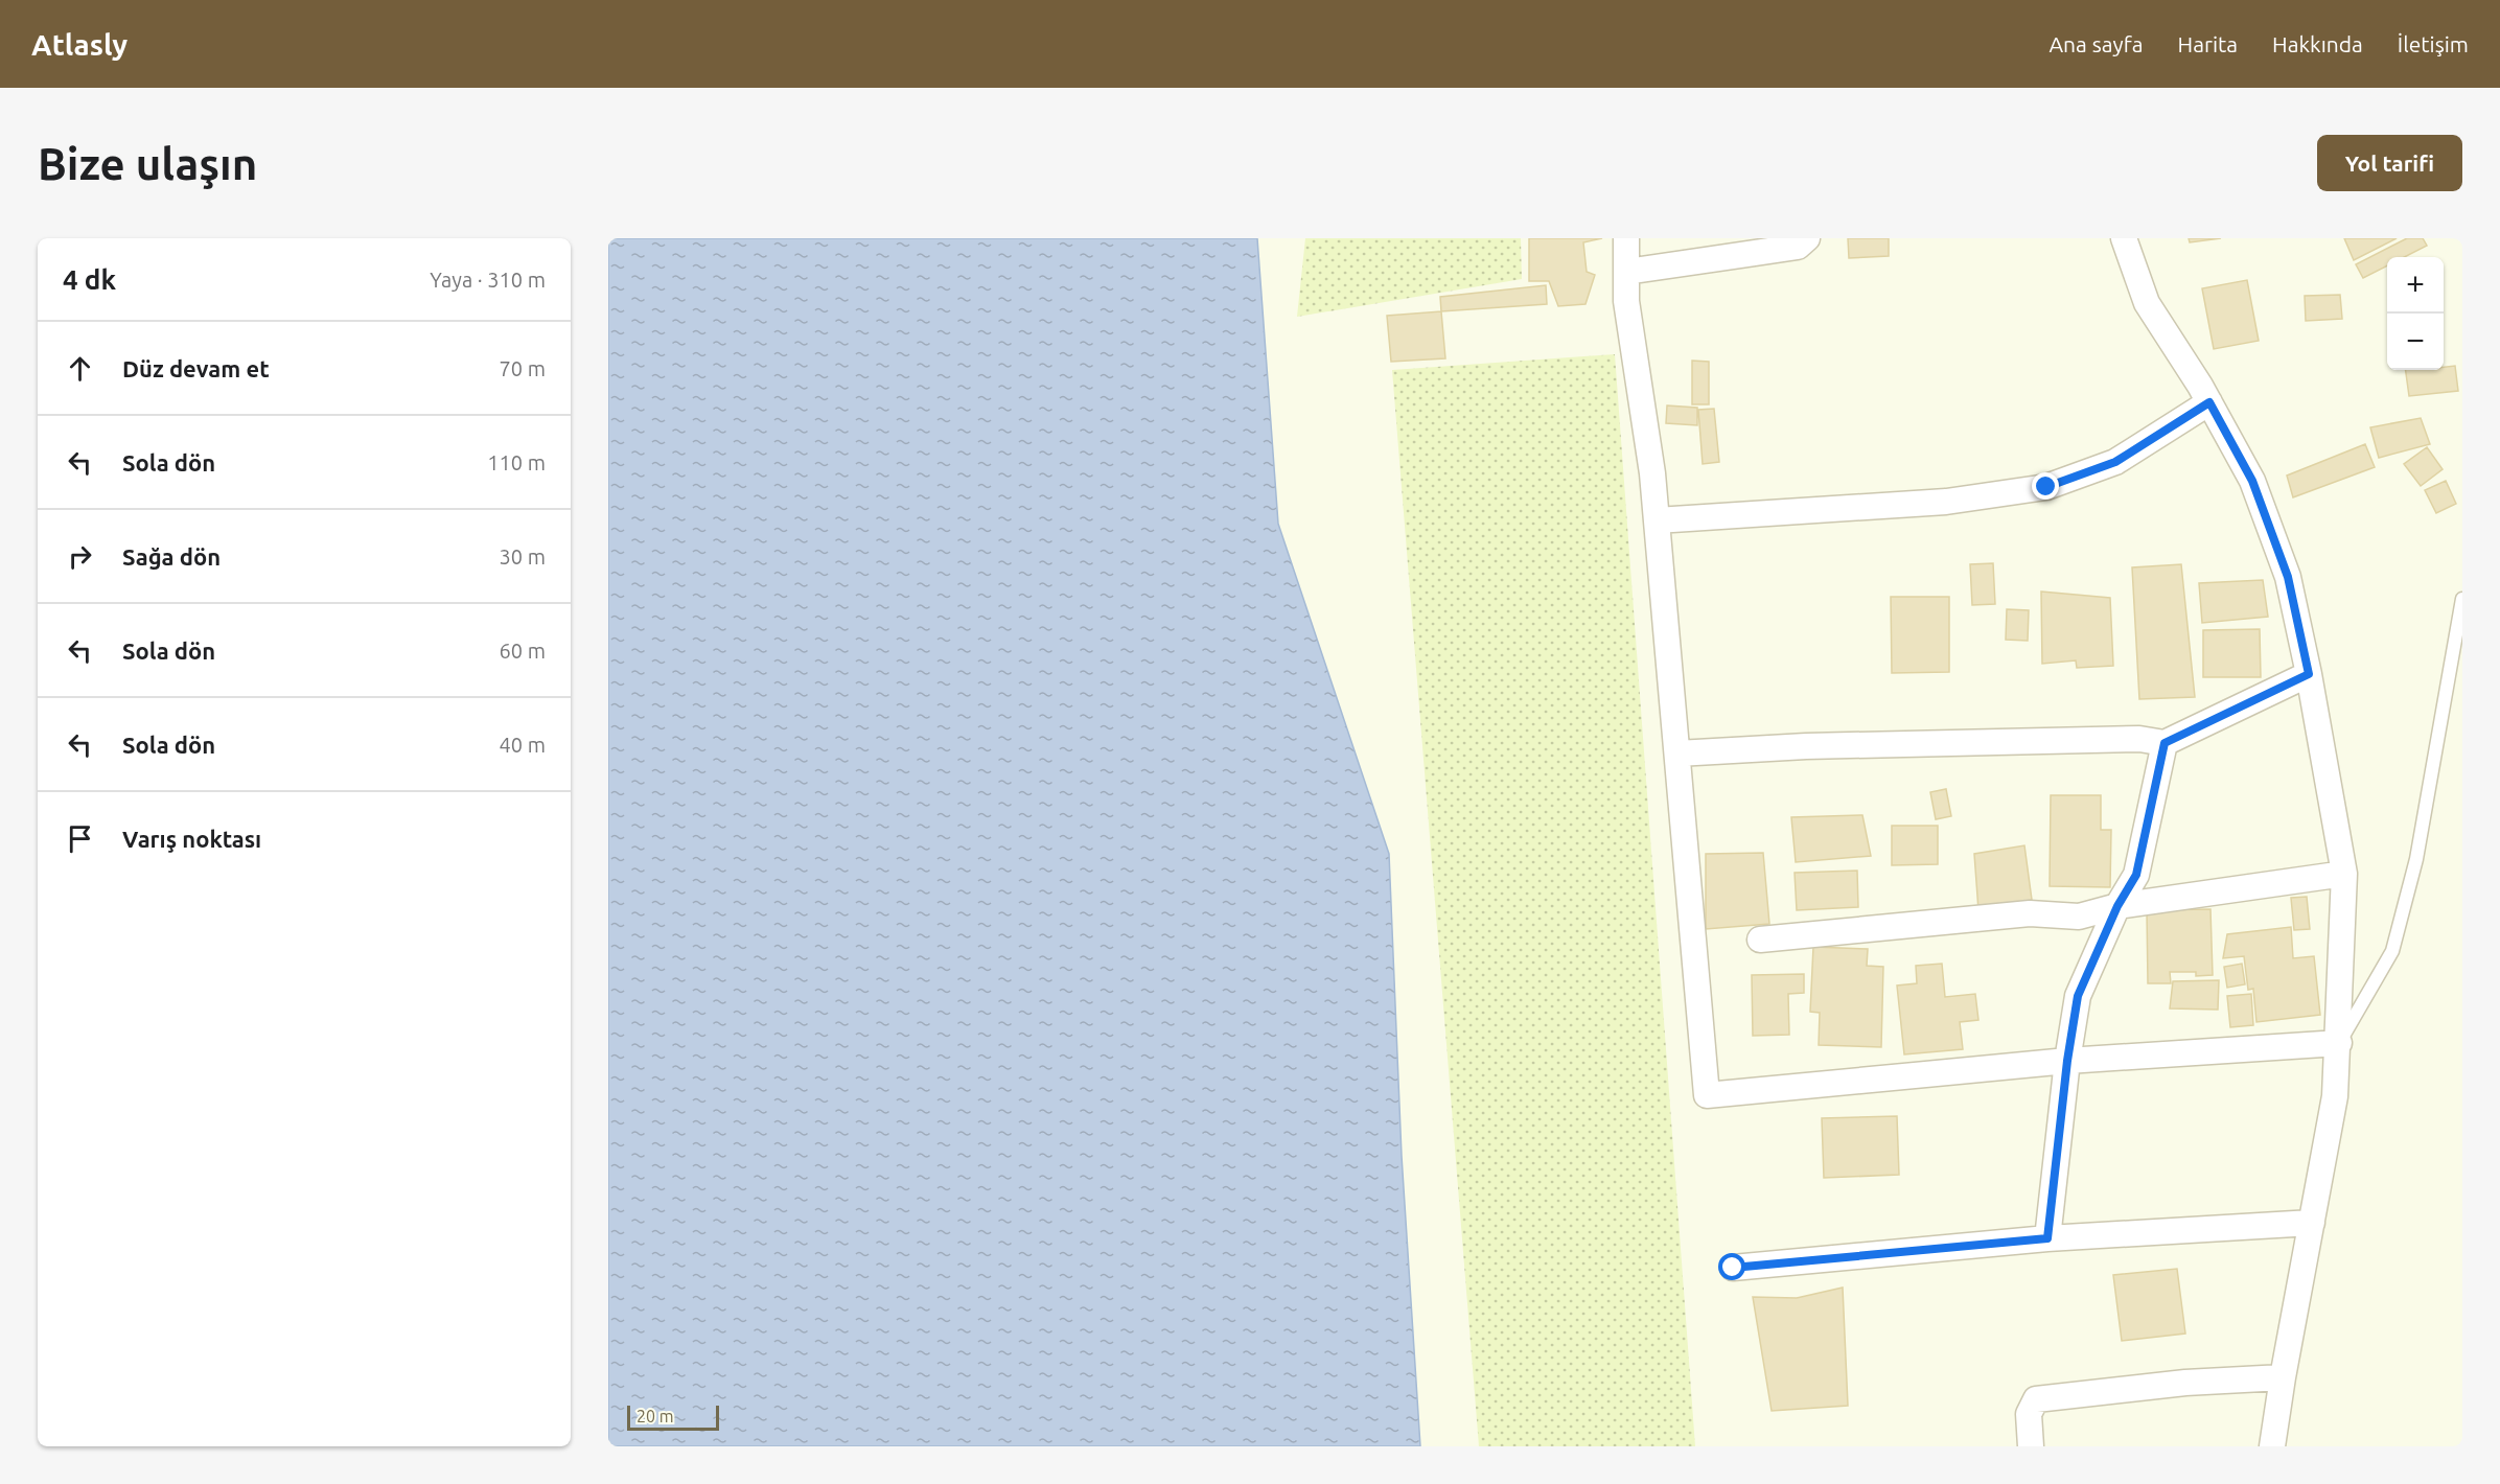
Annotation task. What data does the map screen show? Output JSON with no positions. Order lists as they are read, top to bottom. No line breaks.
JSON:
{"scale_bar":"20 m","page":{"header":"Atlasly","nav":["Ana sayfa","Harita","Hakkında","İletişim"],"buttons":"Yol tarifi","title":"Bize ulaşın","heading":["4 dk","Yaya · 310 m"],"map_buttons":["+","−"],"list":[["Düz devam et","70 m"],["Sola dön","110 m"],["Sağa dön","30 m"],["Sola dön","60 m"],["Sola dön","40 m"],"Varış noktası"],"scale":"20 m"}}
